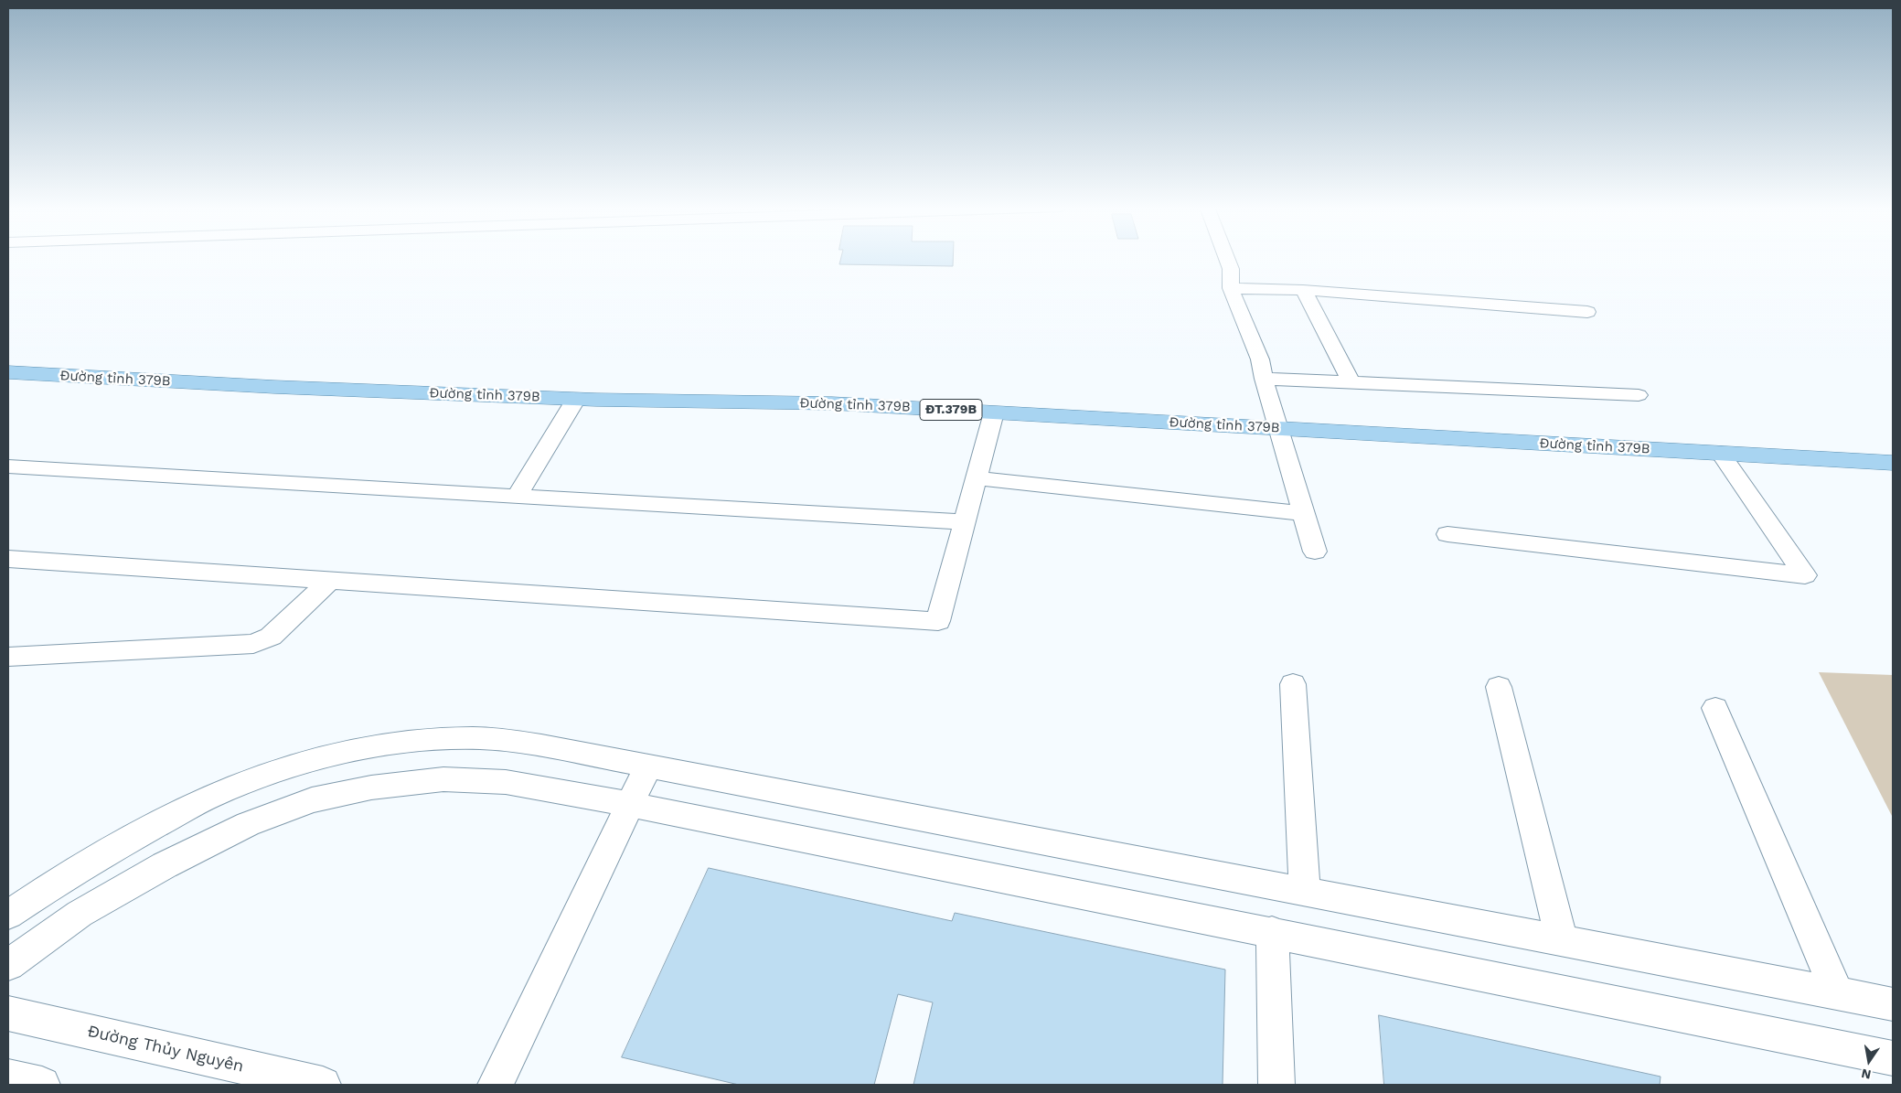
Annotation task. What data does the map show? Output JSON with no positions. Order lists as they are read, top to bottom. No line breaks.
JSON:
{"streets":{"main road":["Đường tỉnh 379B","ĐT.379B"],"street":["Đường Thủy Nguyên"]},"north":"bottom"}
